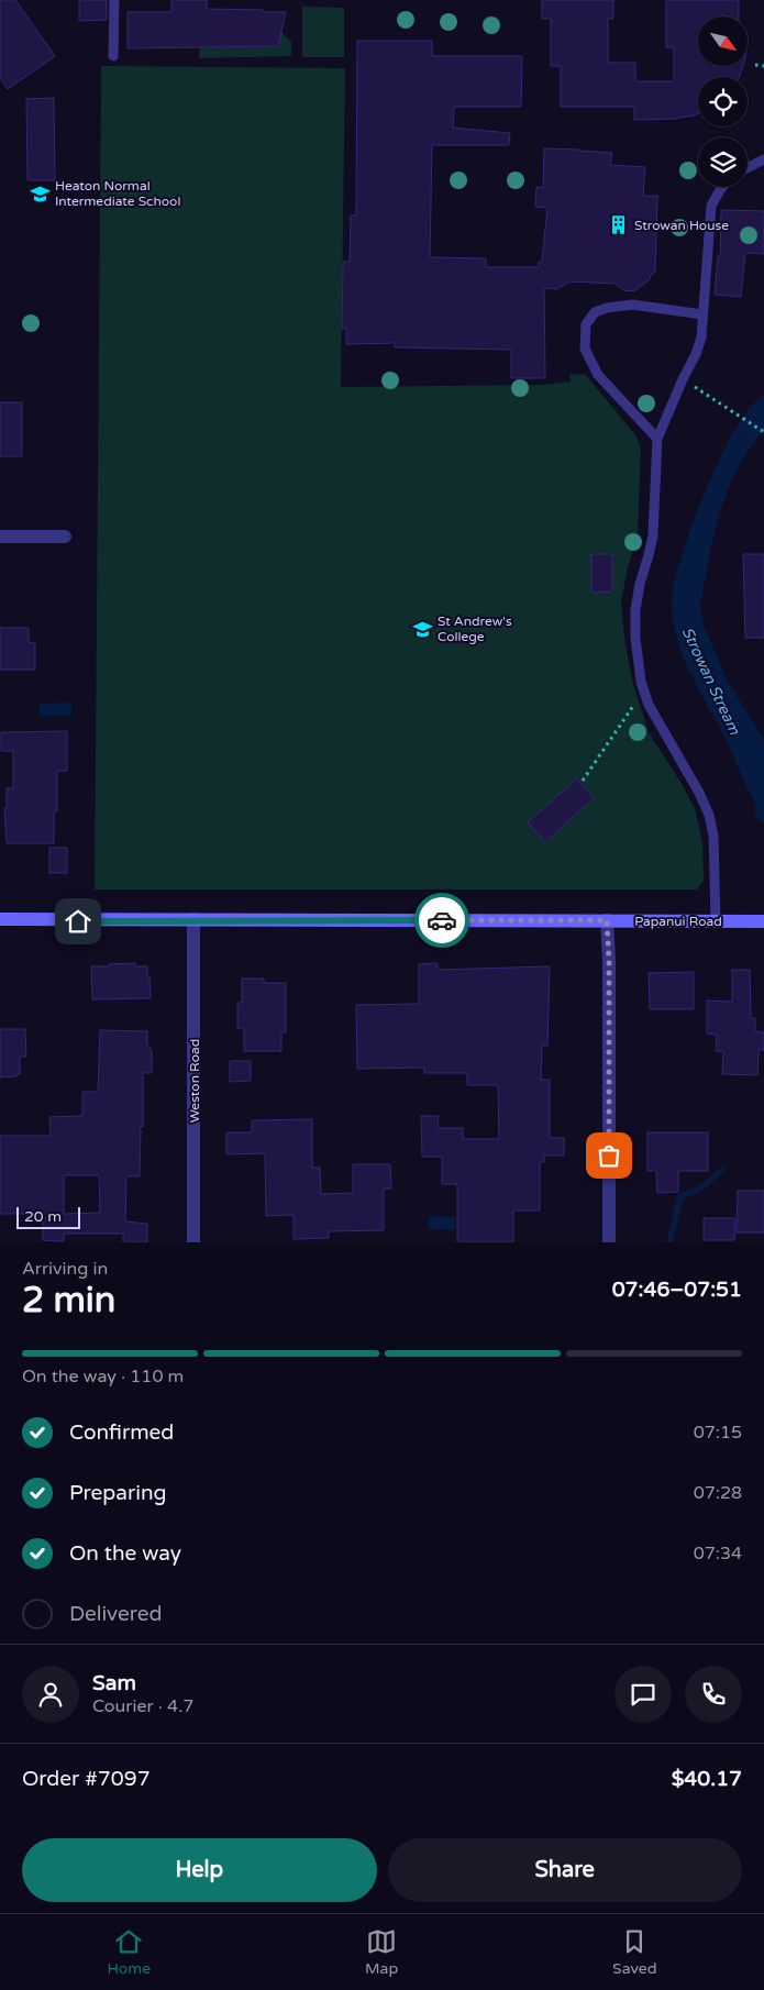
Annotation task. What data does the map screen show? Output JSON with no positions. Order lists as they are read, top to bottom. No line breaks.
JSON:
{"streets":{"main road":["Papanui Road"],"street":["Weston Road"]},"crossings":[["Papanui Road","Weston Road"]],"water":["Strowan Stream"],"places":{"school or university":["Heaton Normal Intermediate School","St Andrew's College"],"building":["Strowan House"]},"scale_bar":"20 m","north":"bottom right","page":{"scale":"20 m","heading":["2 min","Arriving in","07:46–07:51"],"panel":["Sam","Courier · 4.7","Order #7097","$40.17"],"bar":"On the way · 110 m","list":[["Confirmed","07:15"],["Preparing","07:28"],["On the way","07:34"],"Delivered"],"buttons":["Help","Share"],"tabs":["Home","Map","Saved"]}}
